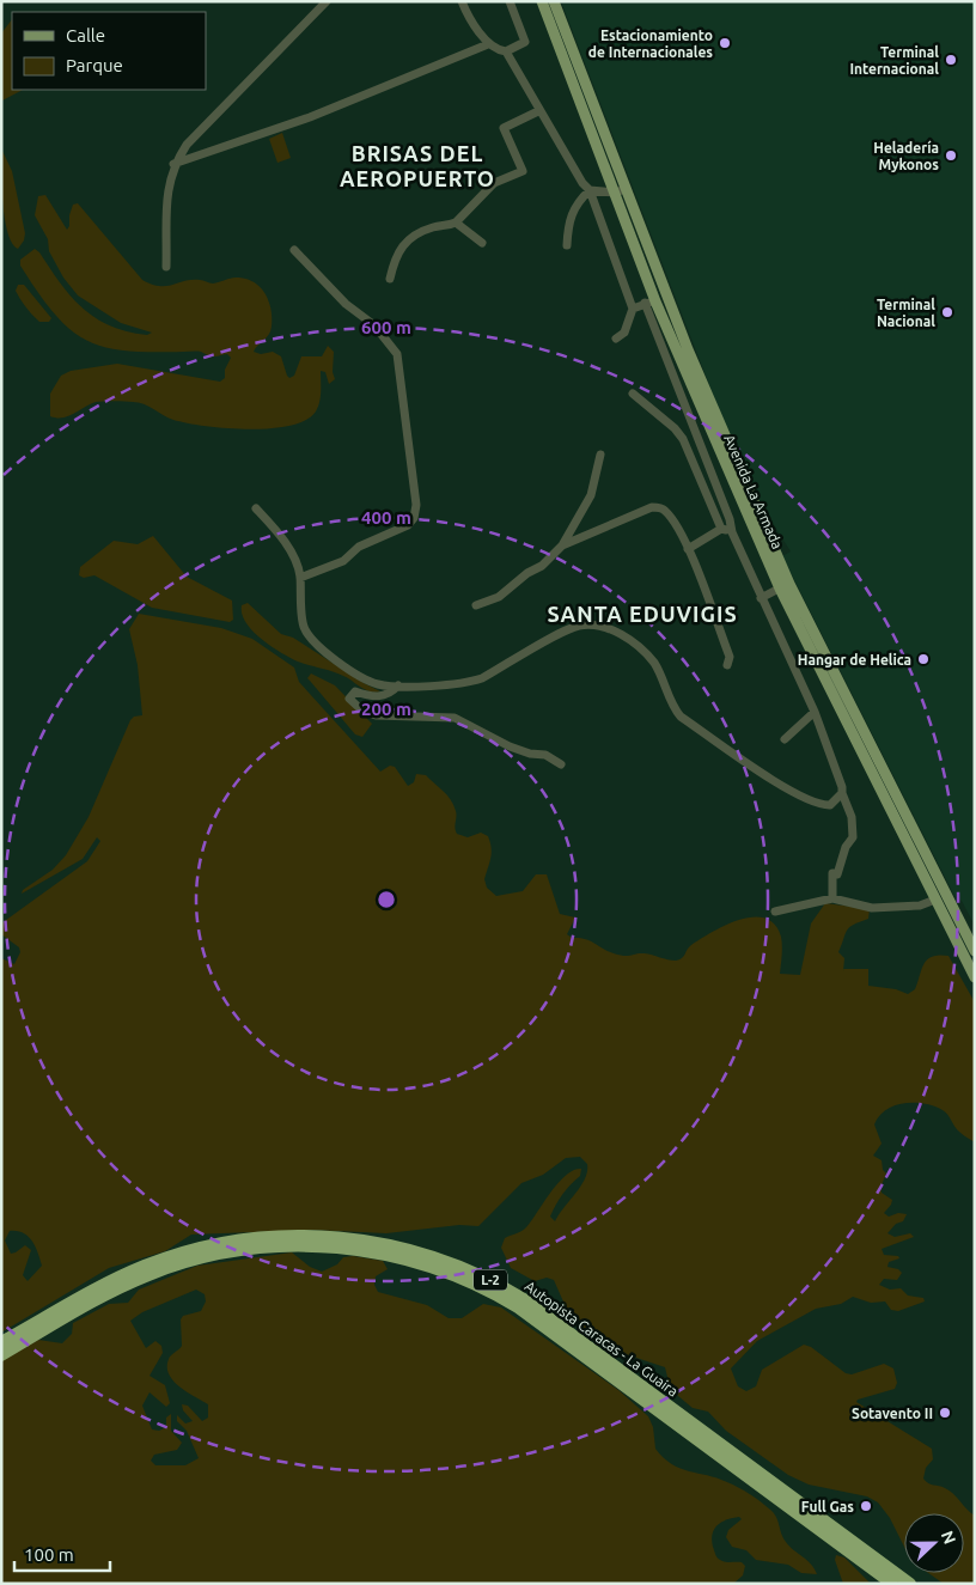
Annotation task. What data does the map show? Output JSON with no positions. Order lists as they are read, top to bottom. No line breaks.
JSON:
{"streets":{"highway":["L-2","Autopista Caracas - La Guaira"],"main road":["Avenida La Armada"]},"districts":["BRISAS DEL AEROPUERTO","SANTA EDUVIGIS"],"places":["Estacionamiento de Internacionales","Terminal Internacional","Heladería Mykonos","Terminal Nacional","Hangar de Helica","Sotavento II","Full Gas"],"legend":["Calle","Parque"],"scale_bar":"100 m","north":"right","rings":["600 m","400 m","200 m"]}
